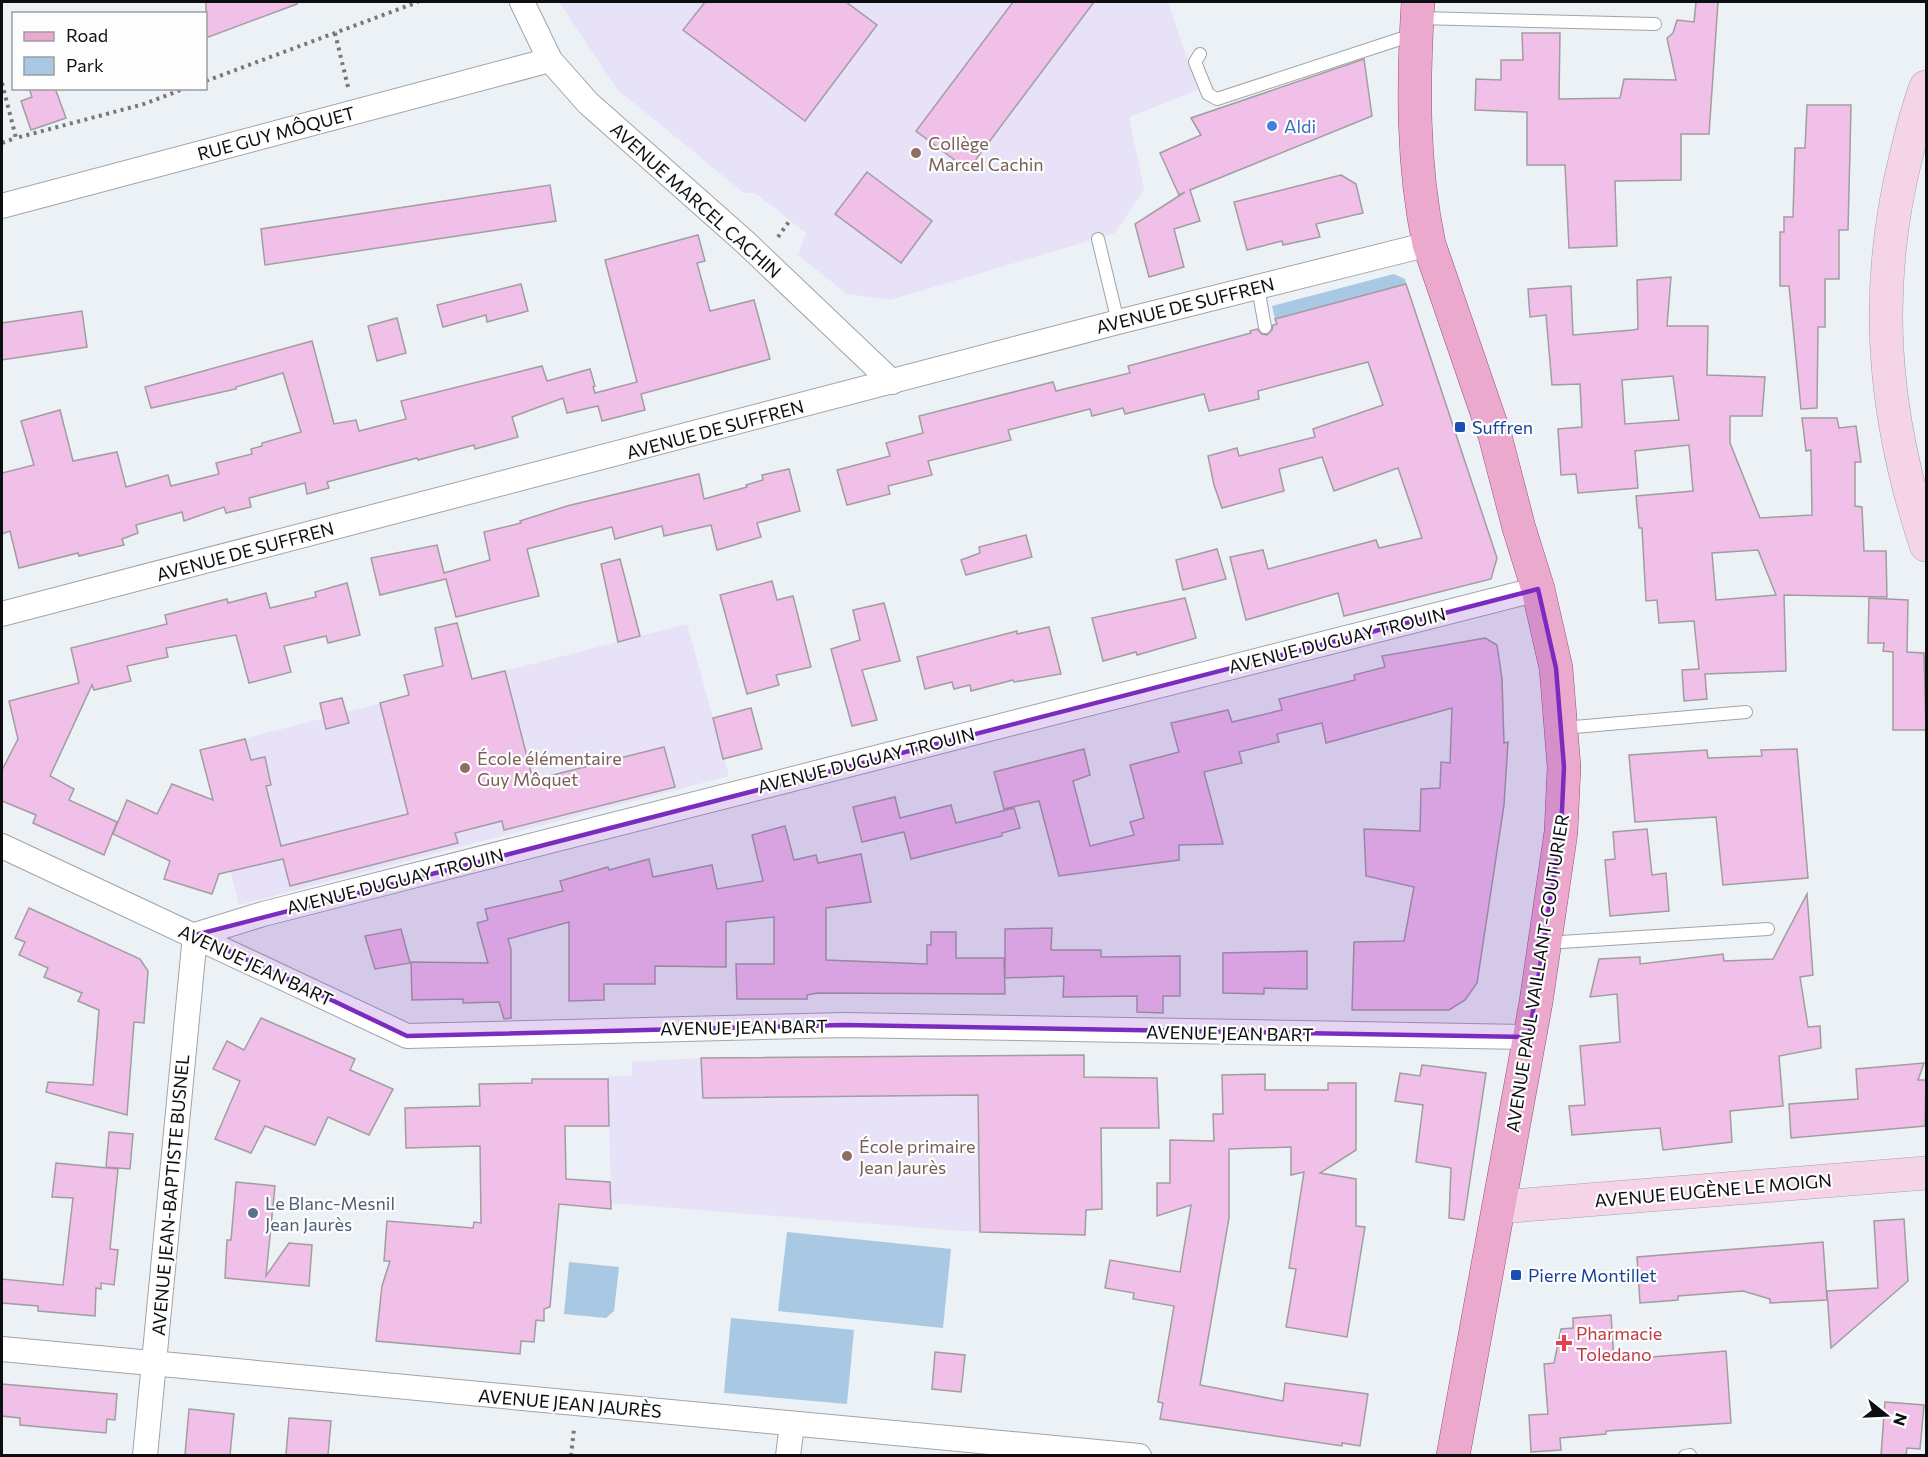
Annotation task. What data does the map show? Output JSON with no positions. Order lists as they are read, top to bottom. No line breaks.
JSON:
{"streets":{"main road":["AVENUE PAUL VAILLANT-COUTURIER"],"street":["RUE GUY MÔQUET","AVENUE MARCEL CACHIN","AVENUE DE SUFFREN","AVENUE DUGUAY TROUIN","AVENUE JEAN BART","AVENUE EUGÈNE LE MOIGN","AVENUE JEAN-BAPTISTE BUSNEL","AVENUE JEAN JAURÈS"]},"crossings":[["RUE GUY MÔQUET","AVENUE MARCEL CACHIN"],["AVENUE MARCEL CACHIN","AVENUE DE SUFFREN"],["AVENUE DE SUFFREN","AVENUE PAUL VAILLANT-COUTURIER"],["AVENUE DUGUAY TROUIN","AVENUE JEAN BART"],["AVENUE DUGUAY TROUIN","AVENUE PAUL VAILLANT-COUTURIER"],["AVENUE DUGUAY TROUIN","AVENUE JEAN-BAPTISTE BUSNEL"],["AVENUE JEAN BART","AVENUE PAUL VAILLANT-COUTURIER"],["AVENUE JEAN BART","AVENUE JEAN-BAPTISTE BUSNEL"],["AVENUE PAUL VAILLANT-COUTURIER","AVENUE EUGÈNE LE MOIGN"],["AVENUE JEAN-BAPTISTE BUSNEL","AVENUE JEAN JAURÈS"]],"places":{"other":["Aldi","Collège Marcel Cachin","École élémentaire Guy Môquet","École primaire Jean Jaurès","Le Blanc-Mesnil Jean Jaurès"],"transit":["Suffren","Pierre Montillet"],"health":["Pharmacie Toledano"]},"legend":["Road","Park"],"north":"right"}
